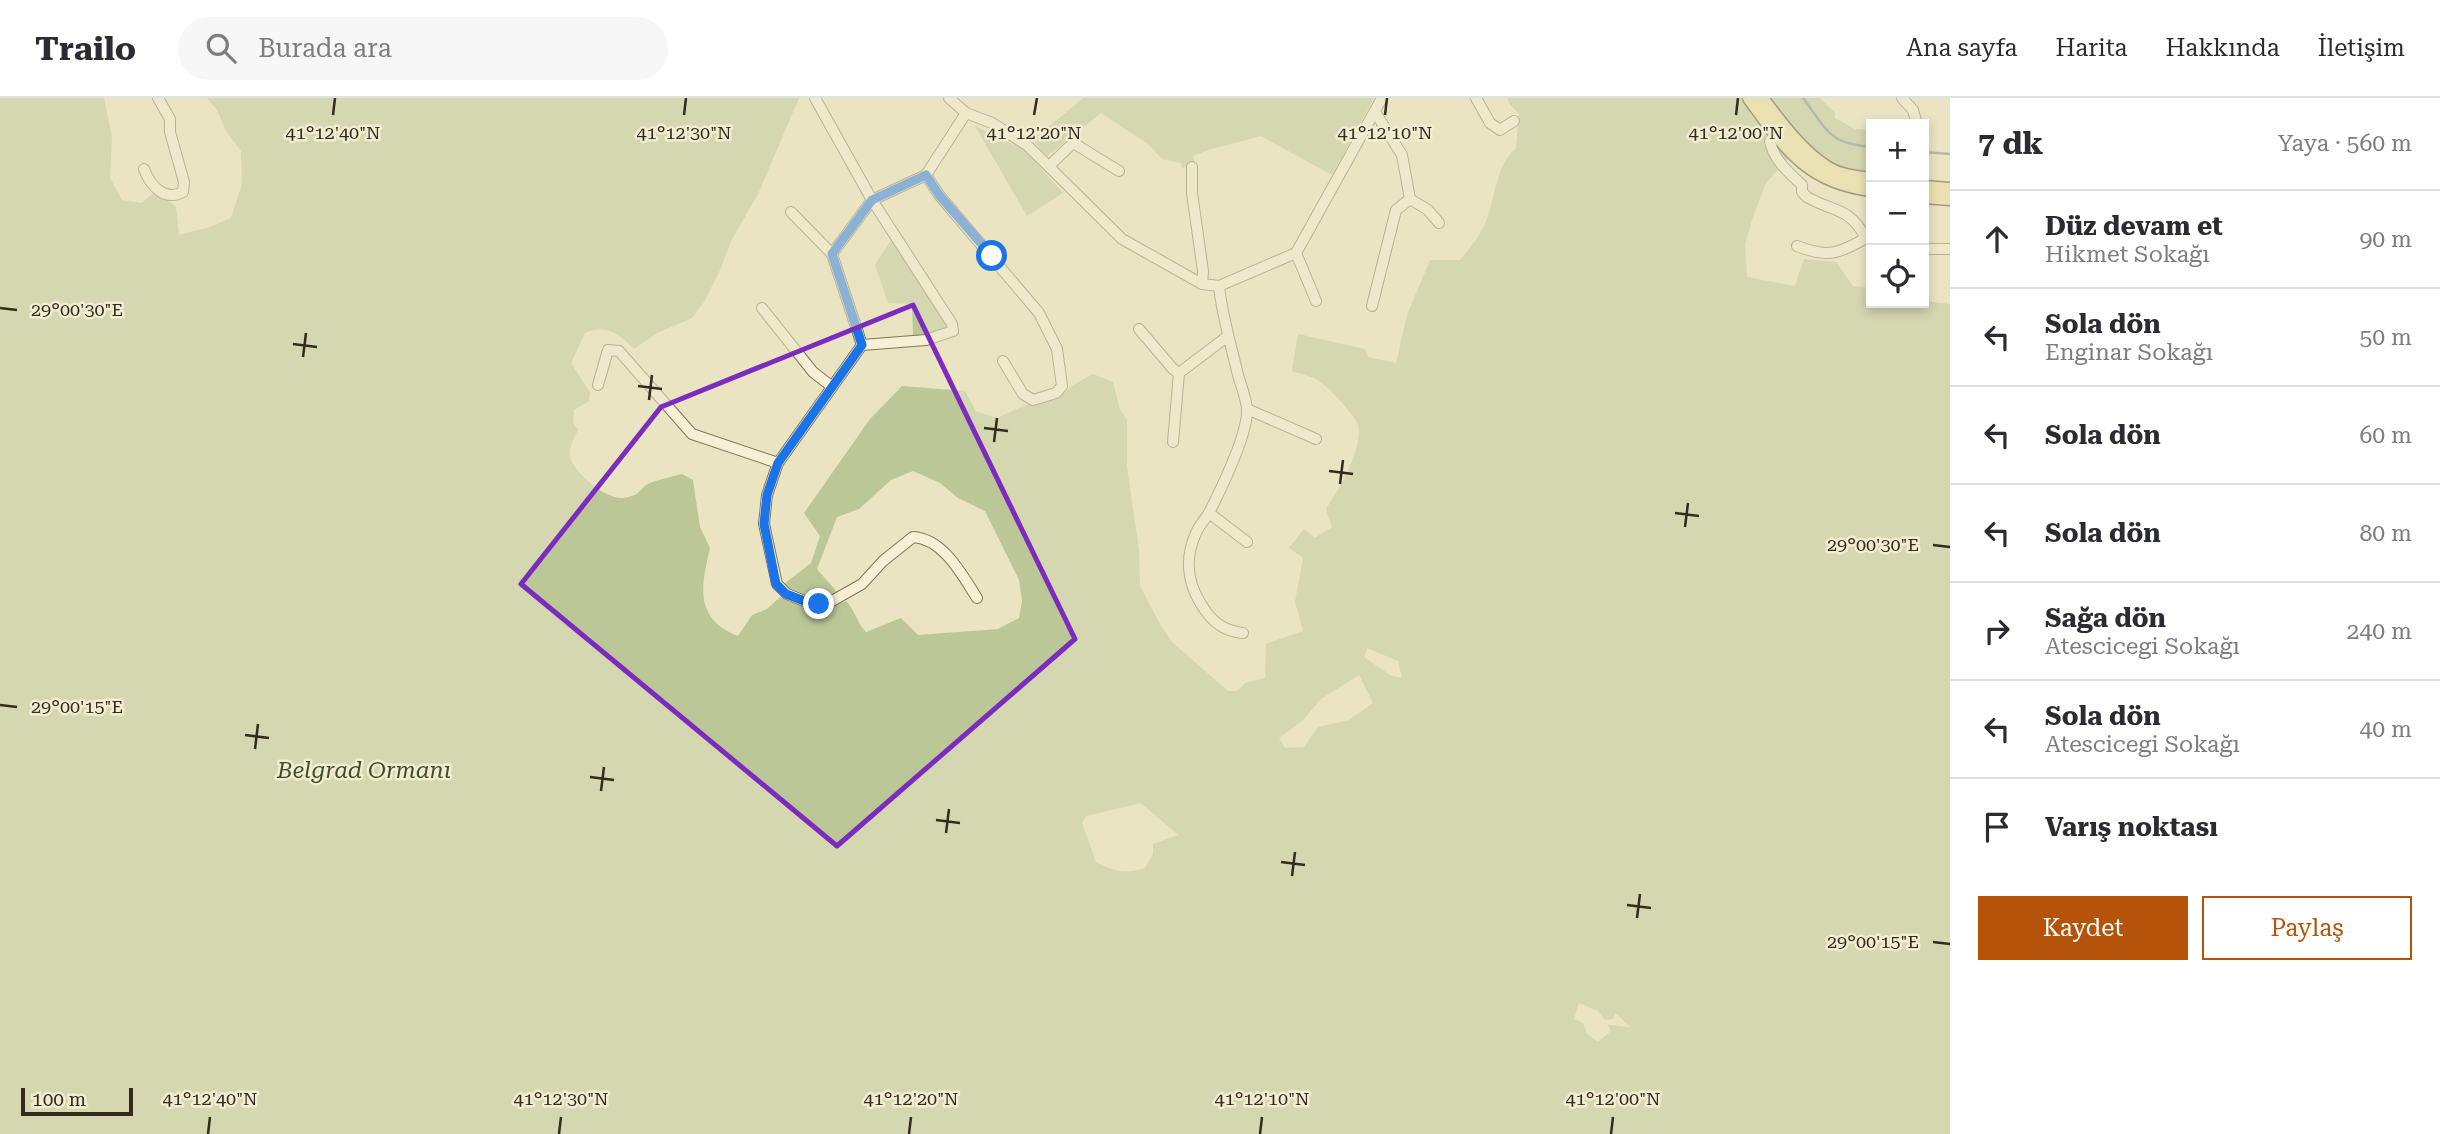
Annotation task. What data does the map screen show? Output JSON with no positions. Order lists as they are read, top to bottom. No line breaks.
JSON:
{"parks":["Belgrad Ormanı"],"scale_bar":"100 m","page":{"header":"Trailo","search":"Burada ara","nav":["Ana sayfa","Harita","Hakkında","İletişim"],"heading":["7 dk","Yaya · 560 m"],"map_buttons":["+","−"],"list":[["Düz devam et","Hikmet Sokağı","90 m"],["Sola dön","Enginar Sokağı","50 m"],["Sola dön","60 m"],["Sola dön","80 m"],["Sağa dön","Atescicegi Sokağı","240 m"],["Sola dön","Atescicegi Sokağı","40 m"],"Varış noktası"],"buttons":["Kaydet","Paylaş"],"scale":"100 m"},"coordinates":["41°12'40\"N","41°12'30\"N","41°12'20\"N","41°12'10\"N","41°12'00\"N","29°00'30\"E","29°00'15\"E"]}
